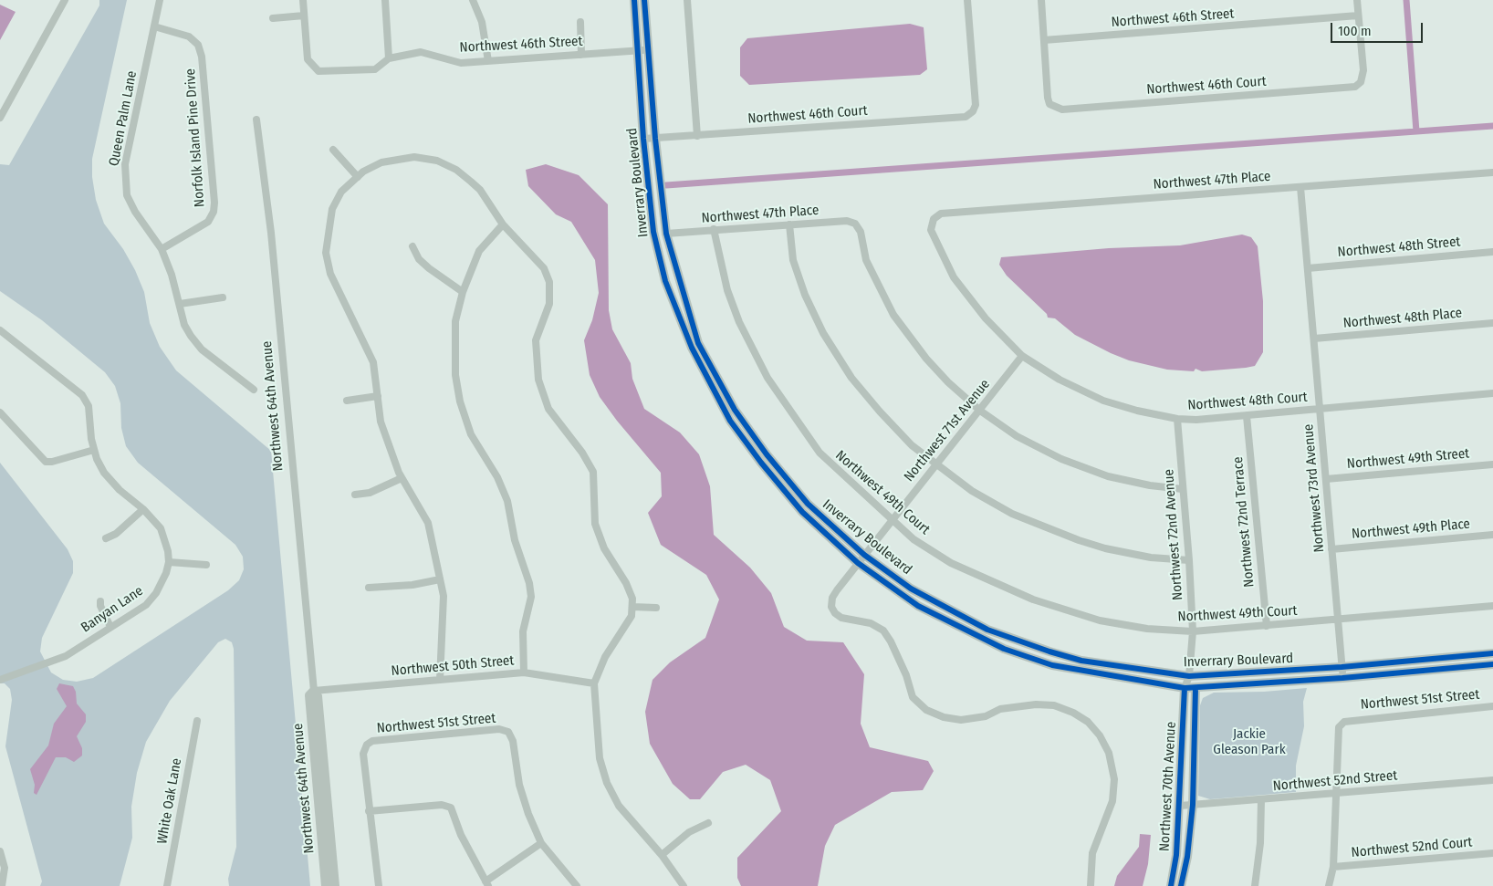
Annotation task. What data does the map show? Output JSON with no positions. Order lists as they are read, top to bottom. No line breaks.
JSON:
{"streets":{"street":["Northwest 46th Street","Northwest 46th Court","Queen Palm Lane","Norfolk Island Pine Drive","Northwest 47th Place","Inverrary Boulevard","Northwest 48th Street","Northwest 48th Place","Northwest 48th Court","Northwest 64th Avenue","Northwest 71st Avenue","Northwest 49th Street","Northwest 73rd Avenue","Northwest 49th Court","Northwest 72nd Terrace","Northwest 49th Place","Northwest 72nd Avenue","Banyan Lane","Northwest 50th Street","Northwest 51st Street","Northwest 52nd Street","Northwest 70th Avenue","White Oak Lane","Northwest 52nd Court"]},"crossings":[["Northwest 46th Street","Northwest 46th Court"],["Northwest 46th Street","Inverrary Boulevard"],["Northwest 46th Court","Inverrary Boulevard"],["Queen Palm Lane","Norfolk Island Pine Drive"],["Northwest 47th Place","Inverrary Boulevard"],["Northwest 47th Place","Northwest 48th Court"],["Northwest 47th Place","Northwest 71st Avenue"],["Northwest 47th Place","Northwest 73rd Avenue"],["Northwest 47th Place","Northwest 49th Court"],["Inverrary Boulevard","Northwest 71st Avenue"],["Inverrary Boulevard","Northwest 73rd Avenue"],["Inverrary Boulevard","Northwest 72nd Avenue"],["Inverrary Boulevard","Northwest 70th Avenue"],["Northwest 48th Street","Northwest 73rd Avenue"],["Northwest 48th Place","Northwest 73rd Avenue"],["Northwest 48th Court","Northwest 71st Avenue"],["Northwest 48th Court","Northwest 73rd Avenue"],["Northwest 48th Court","Northwest 72nd Terrace"],["Northwest 48th Court","Northwest 72nd Avenue"],["Northwest 64th Avenue","Northwest 50th Street"],["Northwest 71st Avenue","Northwest 49th Court"],["Northwest 49th Street","Northwest 73rd Avenue"],["Northwest 73rd Avenue","Northwest 49th Court"],["Northwest 73rd Avenue","Northwest 49th Place"],["Northwest 49th Court","Northwest 72nd Terrace"],["Northwest 49th Court","Northwest 72nd Avenue"],["Northwest 72nd Avenue","Northwest 70th Avenue"],["Northwest 51st Street","Northwest 52nd Street"],["Northwest 52nd Street","Northwest 70th Avenue"]],"parks":["Jackie Gleason Park"],"scale_bar":"100 m"}
